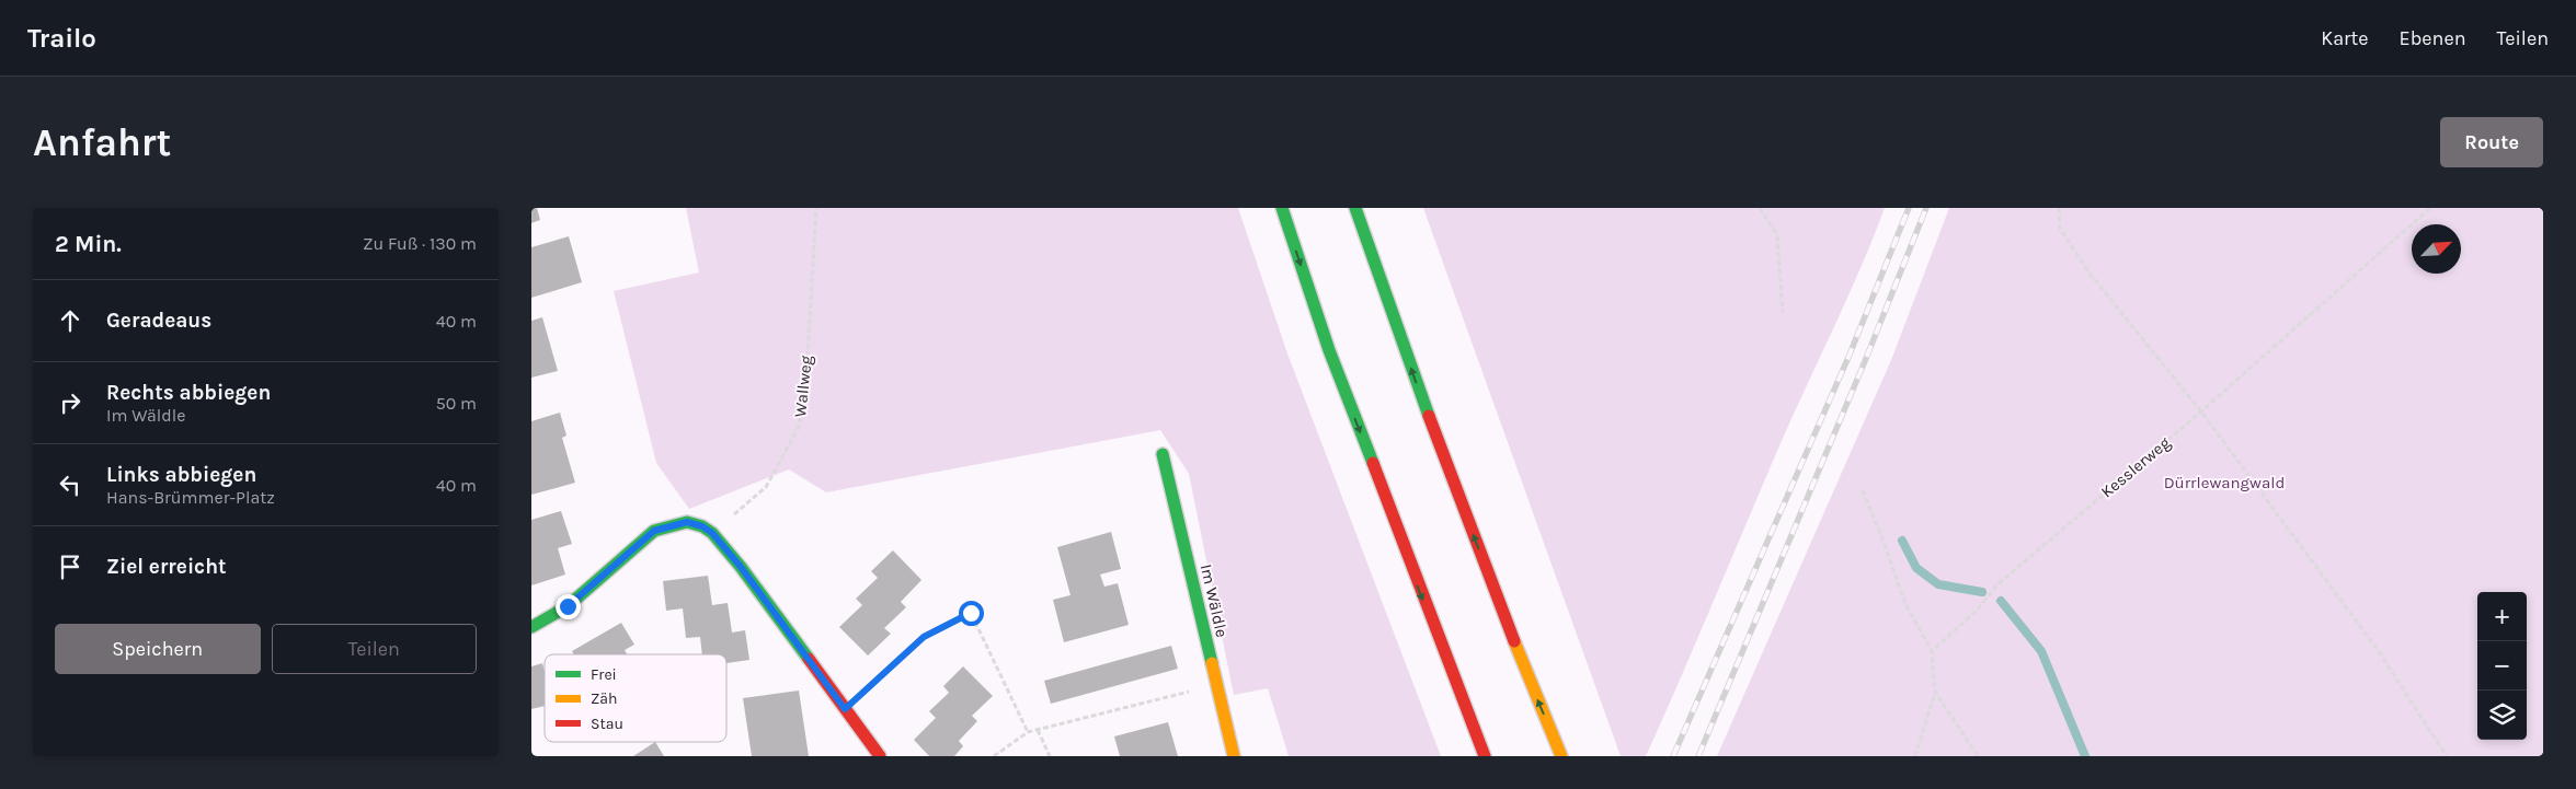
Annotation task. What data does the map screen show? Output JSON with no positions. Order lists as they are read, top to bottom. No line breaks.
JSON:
{"streets":{"main road":["Im Wäldle"],"path":["Wallweg","Kesslerweg"]},"parks":["Dürrlewangwald"],"legend":["Frei","Zäh","Stau"],"north":"top right","page":{"header":"Trailo","nav":["Karte","Ebenen","Teilen"],"buttons":["Route",["Speichern","Teilen"]],"title":"Anfahrt","heading":["2 Min.","Zu Fuß · 130 m"],"list":[["Geradeaus","40 m"],["Rechts abbiegen","Im Wäldle","50 m"],["Links abbiegen","Hans-Brümmer-Platz","40 m"],"Ziel erreicht"],"map_buttons":["+","−"]}}
